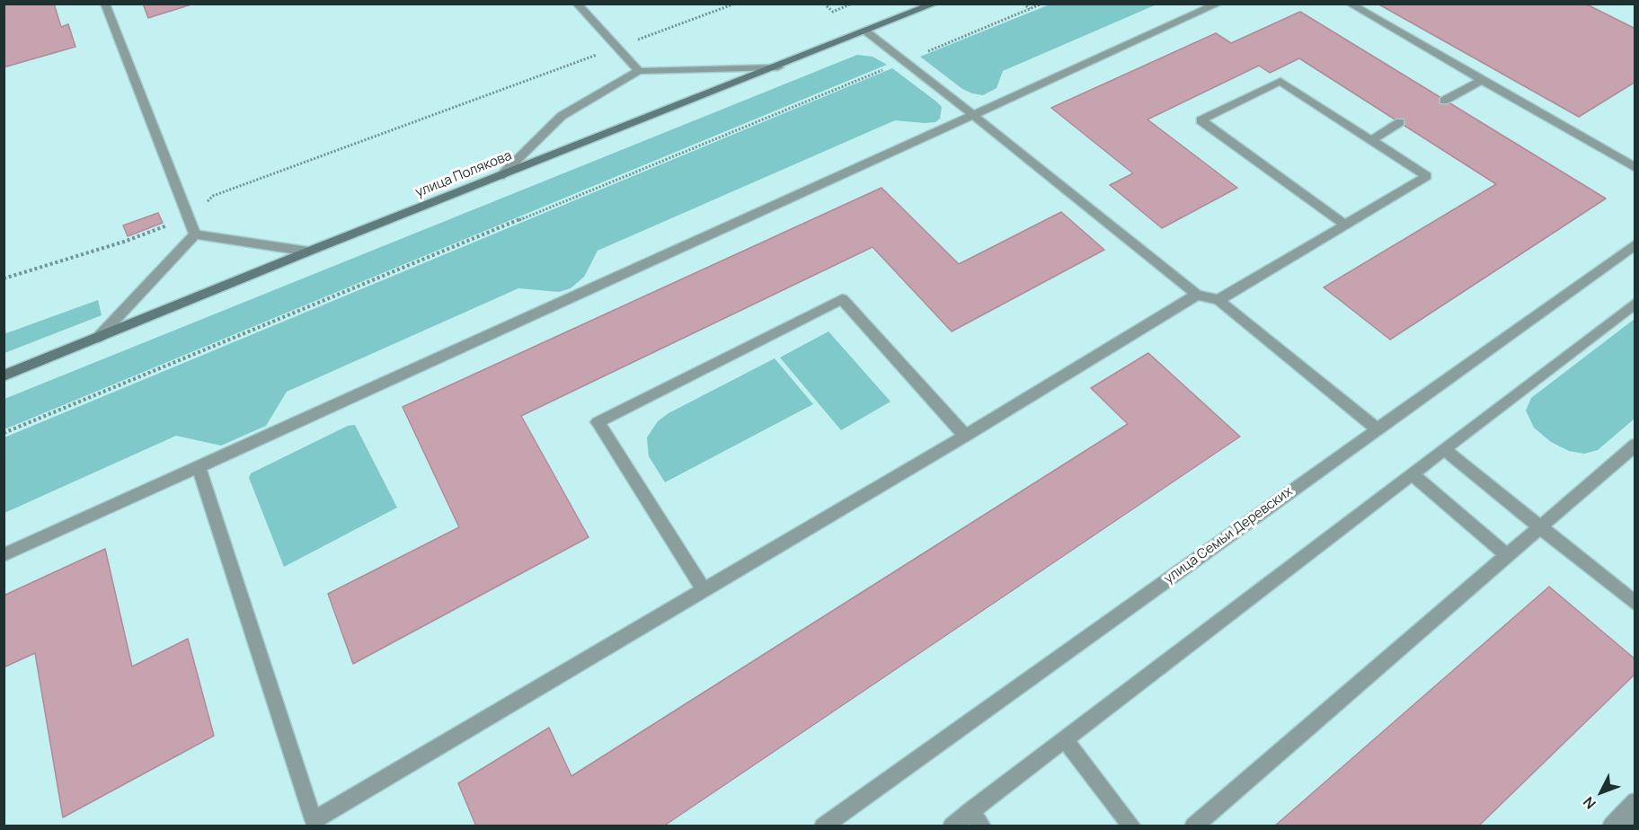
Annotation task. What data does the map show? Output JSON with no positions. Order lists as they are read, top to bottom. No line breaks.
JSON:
{"streets":{"main road":["улица Полякова"],"lane":["улица Семьи Деревских"]},"north":"bottom left"}
